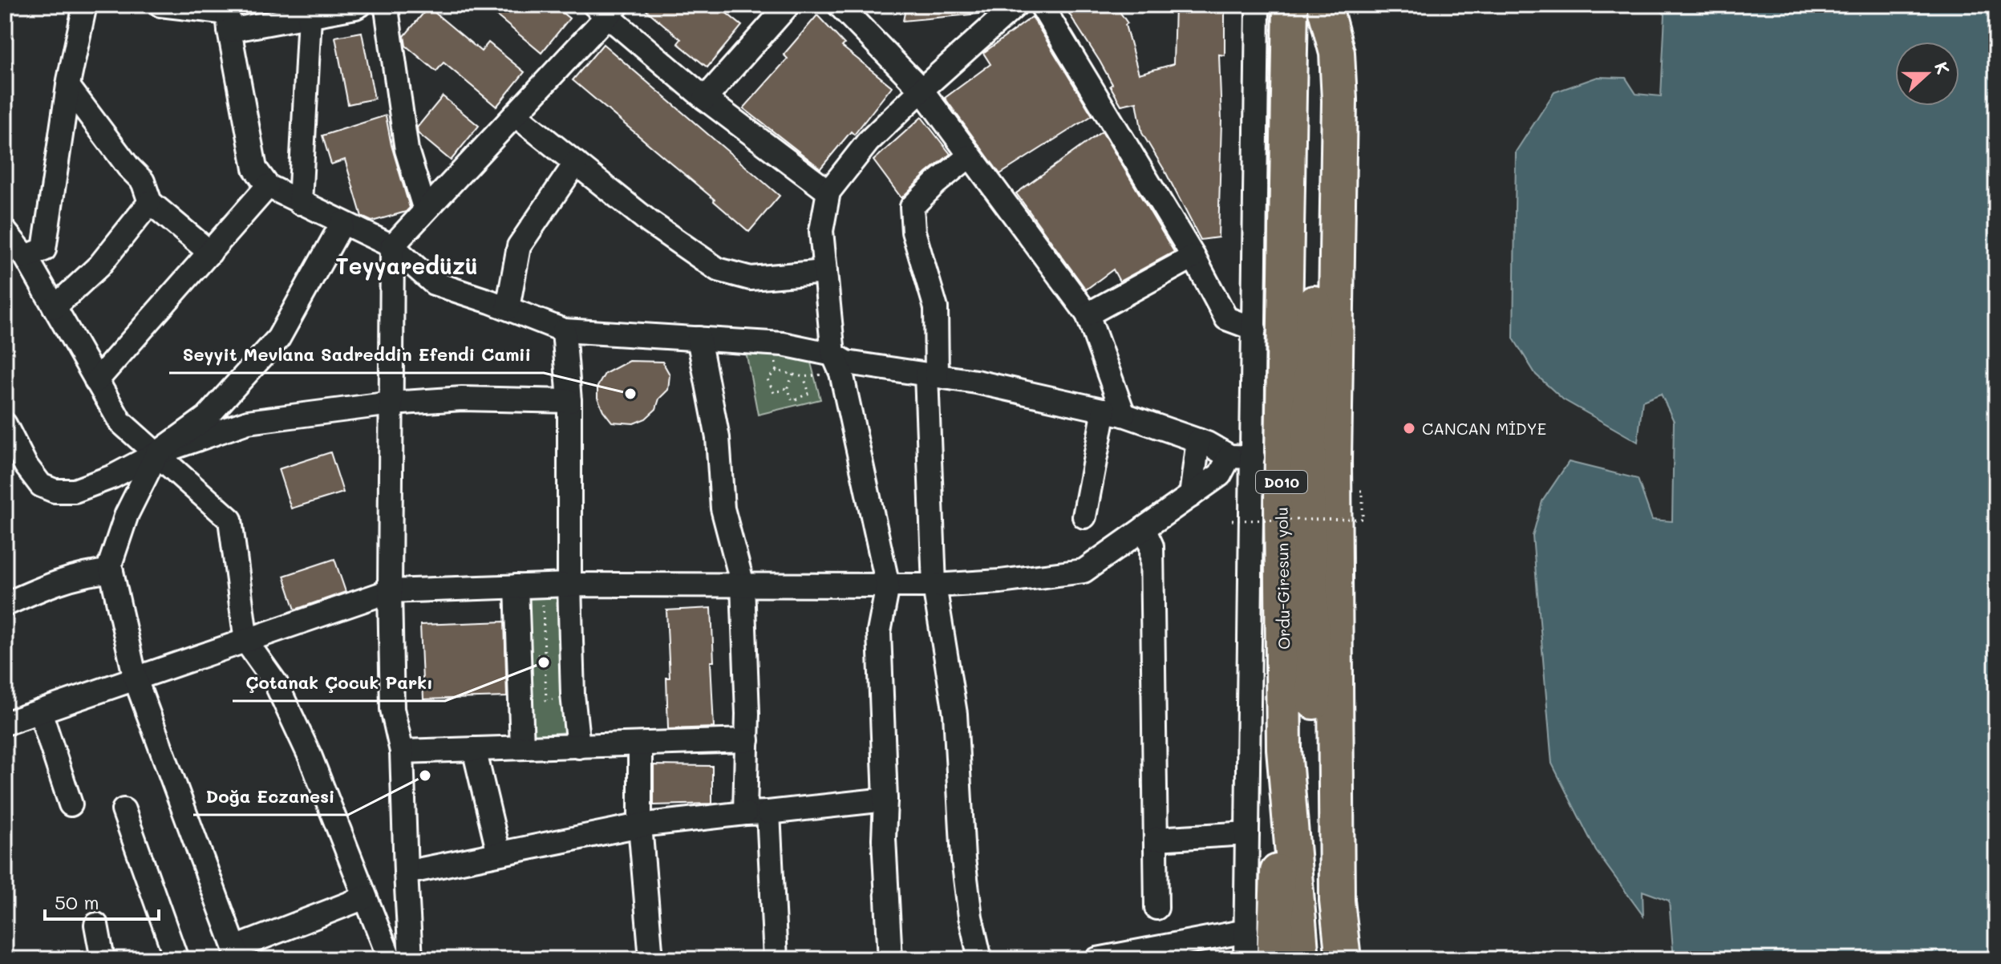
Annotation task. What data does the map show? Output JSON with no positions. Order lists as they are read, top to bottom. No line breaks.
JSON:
{"streets":{"highway":["D010","Ordu-Giresun yolu"]},"districts":["Teyyaredüzü"],"places":["Seyyit Mevlana Sadreddin Efendi Camii","CANCAN MİDYE","Çotanak Çocuk Parkı","Doğa Eczanesi"],"scale_bar":"50 m","north":"right"}
